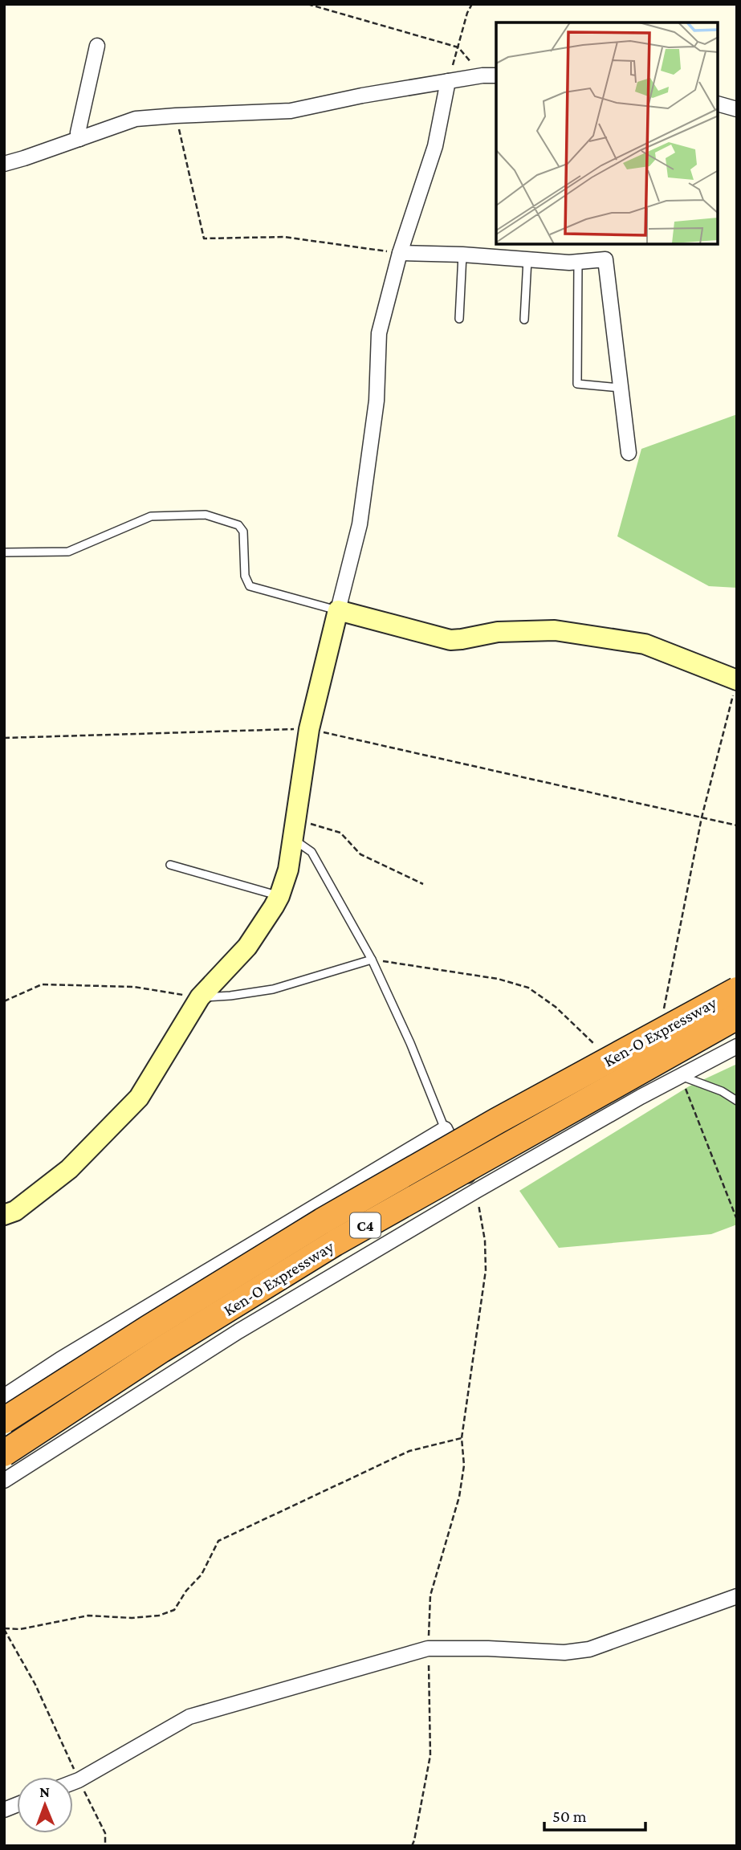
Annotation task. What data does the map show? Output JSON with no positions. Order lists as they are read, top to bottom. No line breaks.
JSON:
{"streets":{"highway":["Ken-O Expressway","C4"]},"scale_bar":"50 m","north":"top"}
